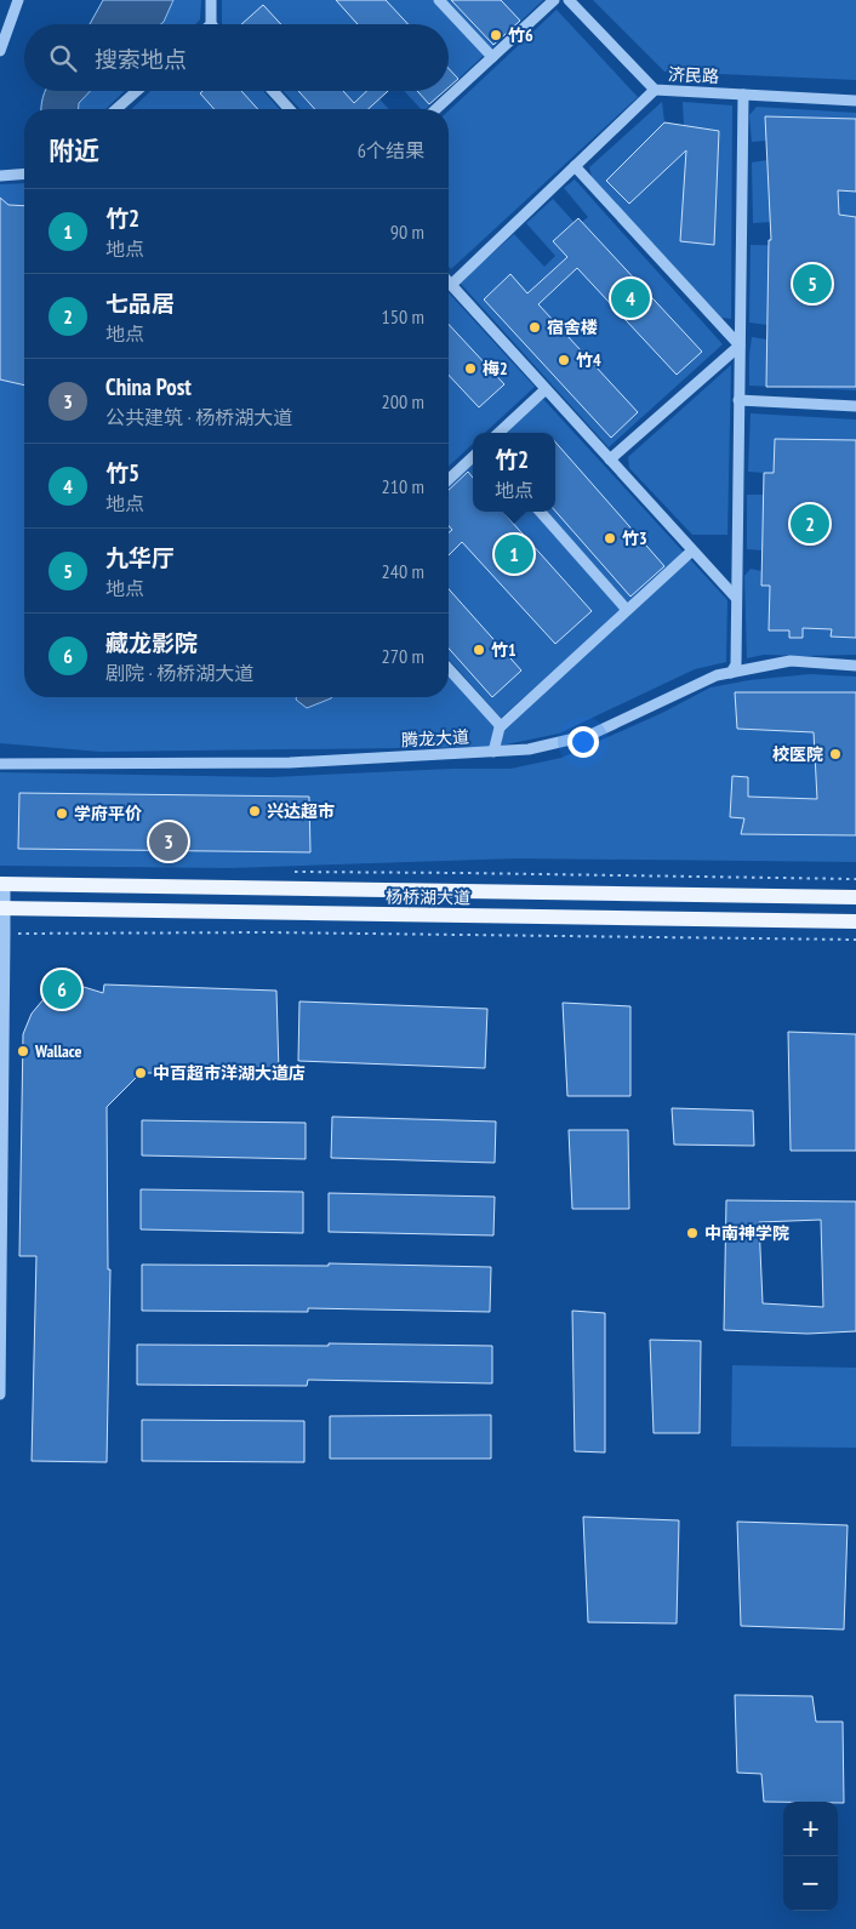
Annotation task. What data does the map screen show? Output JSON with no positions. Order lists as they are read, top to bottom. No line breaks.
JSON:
{"streets":{"main road":["杨桥湖大道"],"street":["济民路","腾龙大道"]},"places":["竹6","宿舍楼","竹4","梅2","竹3","竹1","校医院","兴达超市","学府平价","Wallace","中百超市洋湖大道店","中南神学院"],"page":{"search":"搜索地点","heading":["附近","6个结果"],"list":[{"mark":"1","name":"竹2","note":"地点","value":"90 m"},{"mark":"2","name":"七品居","note":"地点","value":"150 m"},{"mark":"3","name":"China Post","note":"公共建筑 · 杨桥湖大道","value":"200 m"},{"mark":"4","name":"竹5","note":"地点","value":"210 m"},{"mark":"5","name":"九华厅","note":"地点","value":"240 m"},{"mark":"6","name":"藏龙影院","note":"剧院 · 杨桥湖大道","value":"270 m"}],"pins":["5","4","2","1","3","6"],"popup":["竹2","地点"],"map_buttons":["+","−"]}}
